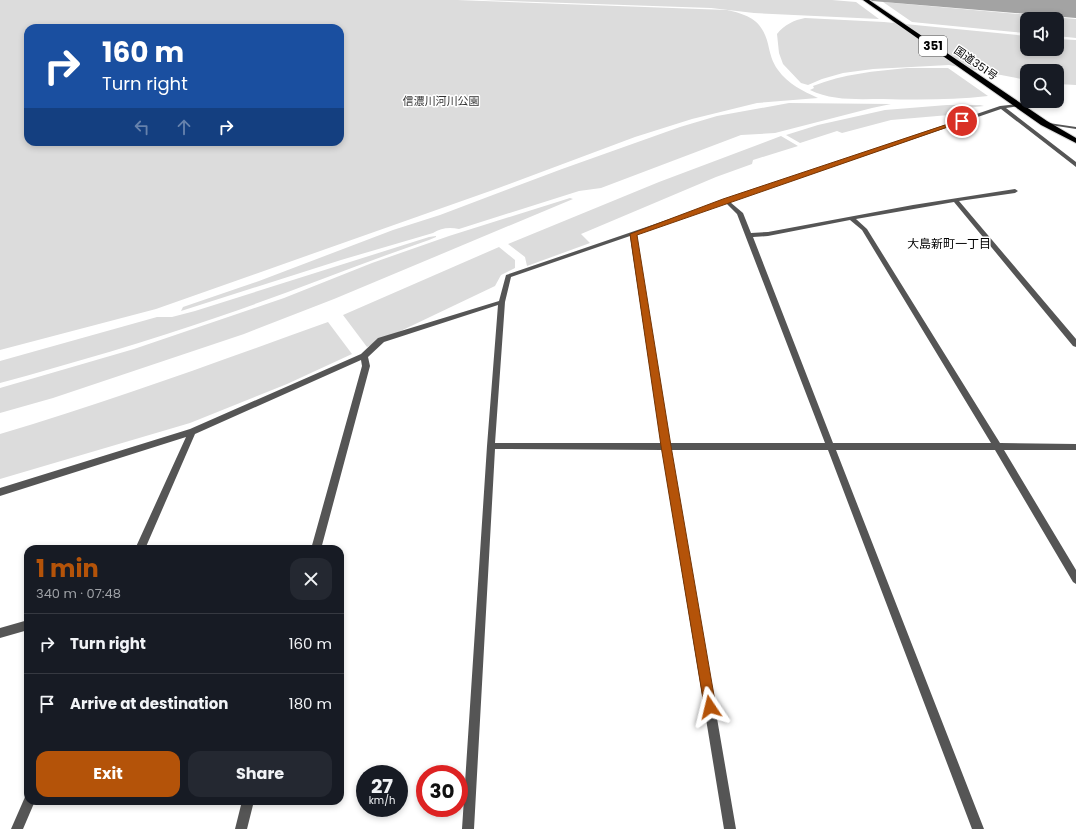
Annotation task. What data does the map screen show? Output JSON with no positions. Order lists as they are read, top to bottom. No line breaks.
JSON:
{"streets":{"highway":["351","国道351号"]},"districts":["大島新町一丁目"],"parks":["信濃川河川公園"],"page":{"turn":["160 m","Turn right"],"heading":["1 min","340 m · 07:48"],"list":[{"name":"Turn right","value":"160 m"},{"name":"Arrive at destination","value":"180 m"}],"buttons":["Exit","Share"],"speed":"27 km/h","limit":"30"}}
